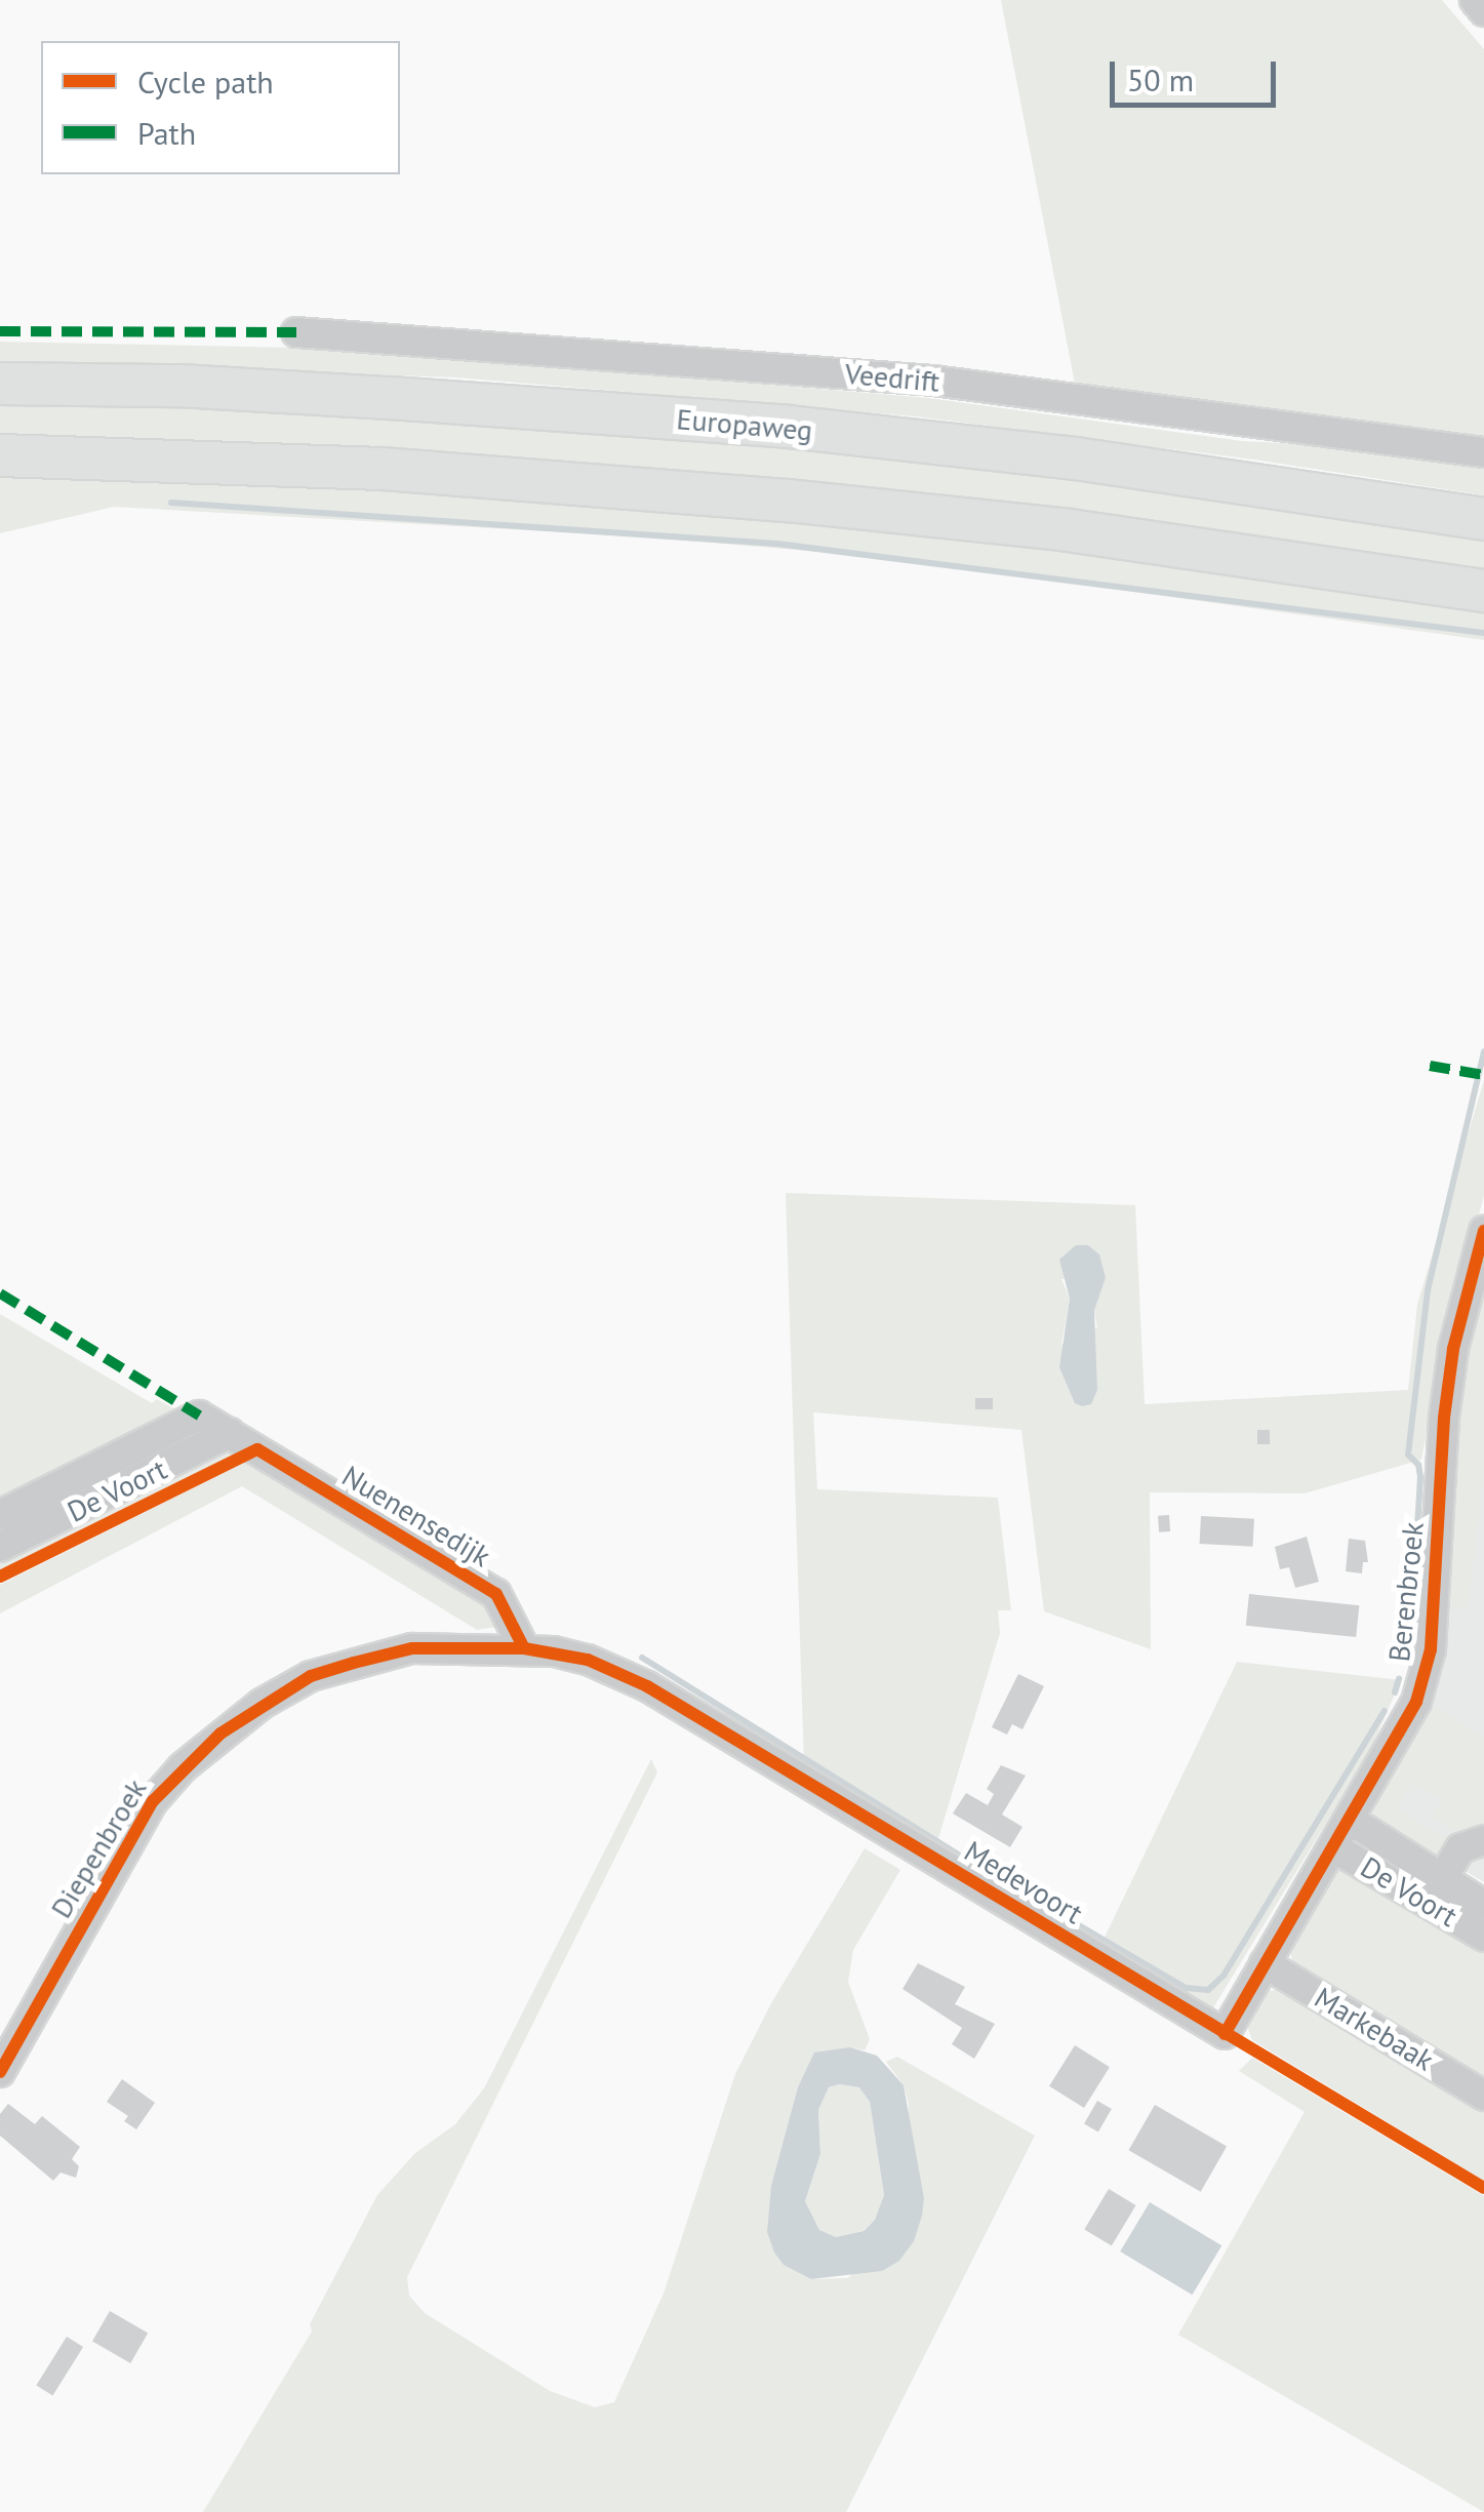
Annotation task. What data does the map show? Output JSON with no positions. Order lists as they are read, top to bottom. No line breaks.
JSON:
{"streets":{"highway":["Europaweg"],"street":["Veedrift","De Voort","Nuenensedijk","Berenbroek","Diepenbroek","Medevoort","Markebaak"]},"crossings":[["De Voort","Nuenensedijk"],["De Voort","Berenbroek"],["Nuenensedijk","Diepenbroek"],["Nuenensedijk","Medevoort"],["Berenbroek","Medevoort"],["Berenbroek","Markebaak"],["Diepenbroek","Medevoort"]],"legend":["Cycle path","Path"],"scale_bar":"50 m"}
